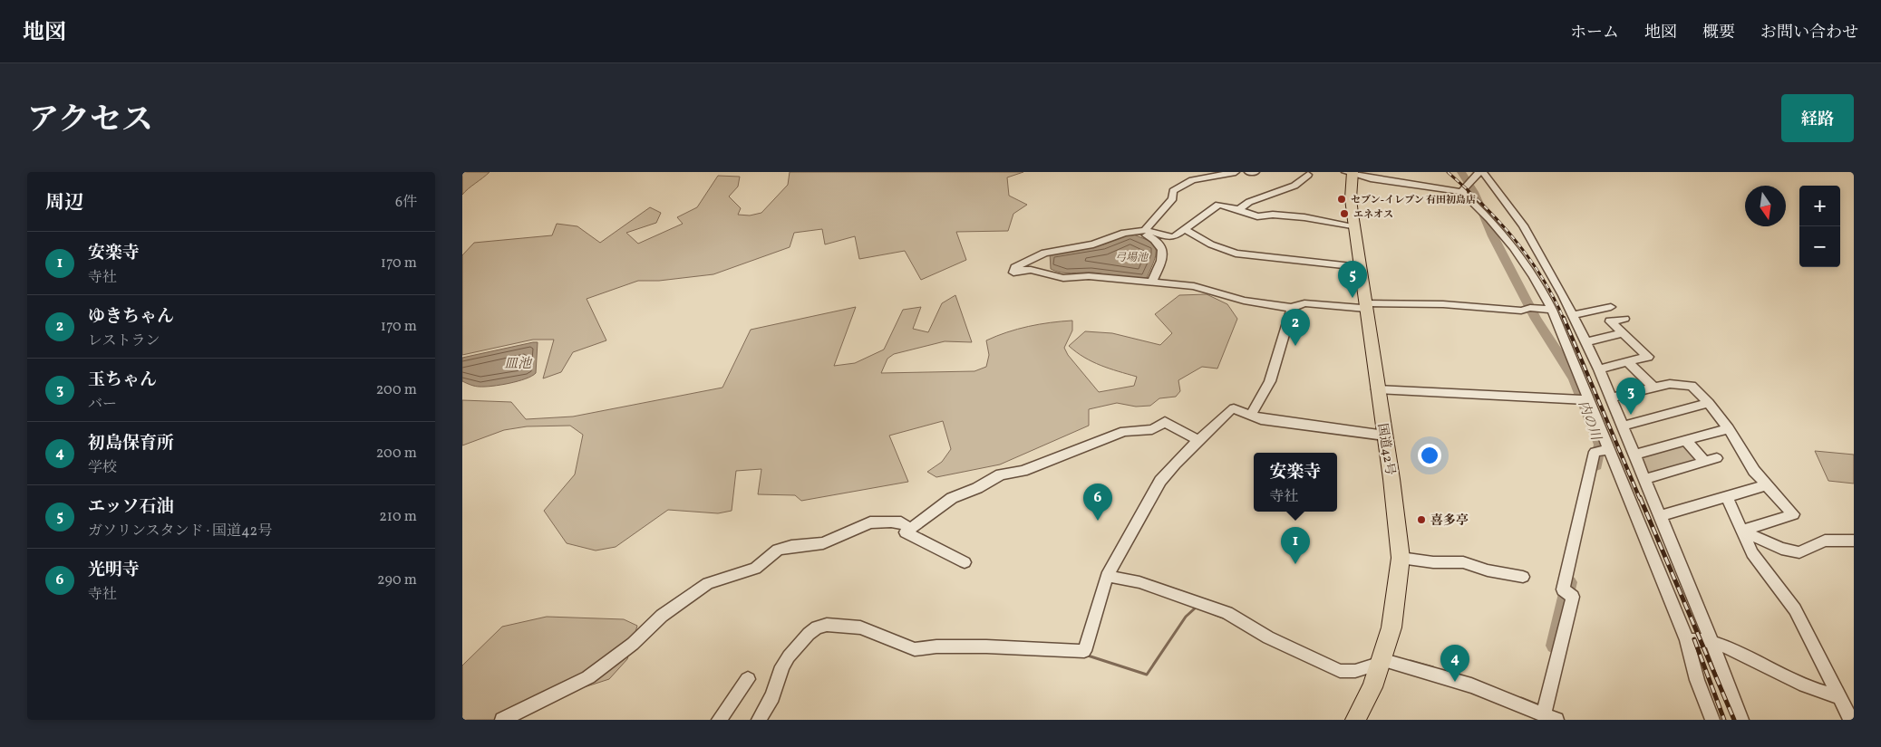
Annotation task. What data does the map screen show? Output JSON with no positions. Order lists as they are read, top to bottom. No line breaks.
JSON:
{"streets":{"highway":["国道42号"]},"water":["弓場池","皿池","内の川"],"places":["セブン-イレブン 有田初島店","エネオス","喜多亭"],"north":"bottom","page":{"header":"地図","nav":["ホーム","地図","概要","お問い合わせ"],"title":"アクセス","buttons":"経路","heading":["周辺","6件"],"map_buttons":["+","−"],"list":[{"mark":"1","name":"安楽寺","note":"寺社","value":"170 m"},{"mark":"2","name":"ゆきちゃん","note":"レストラン","value":"170 m"},{"mark":"3","name":"玉ちゃん","note":"バー","value":"200 m"},{"mark":"4","name":"初島保育所","note":"学校","value":"200 m"},{"mark":"5","name":"エッソ石油","note":"ガソリンスタンド · 国道42号","value":"210 m"},{"mark":"6","name":"光明寺","note":"寺社","value":"290 m"}],"pins":["5","2","3","6","1","4"],"popup":["安楽寺","寺社"]}}
